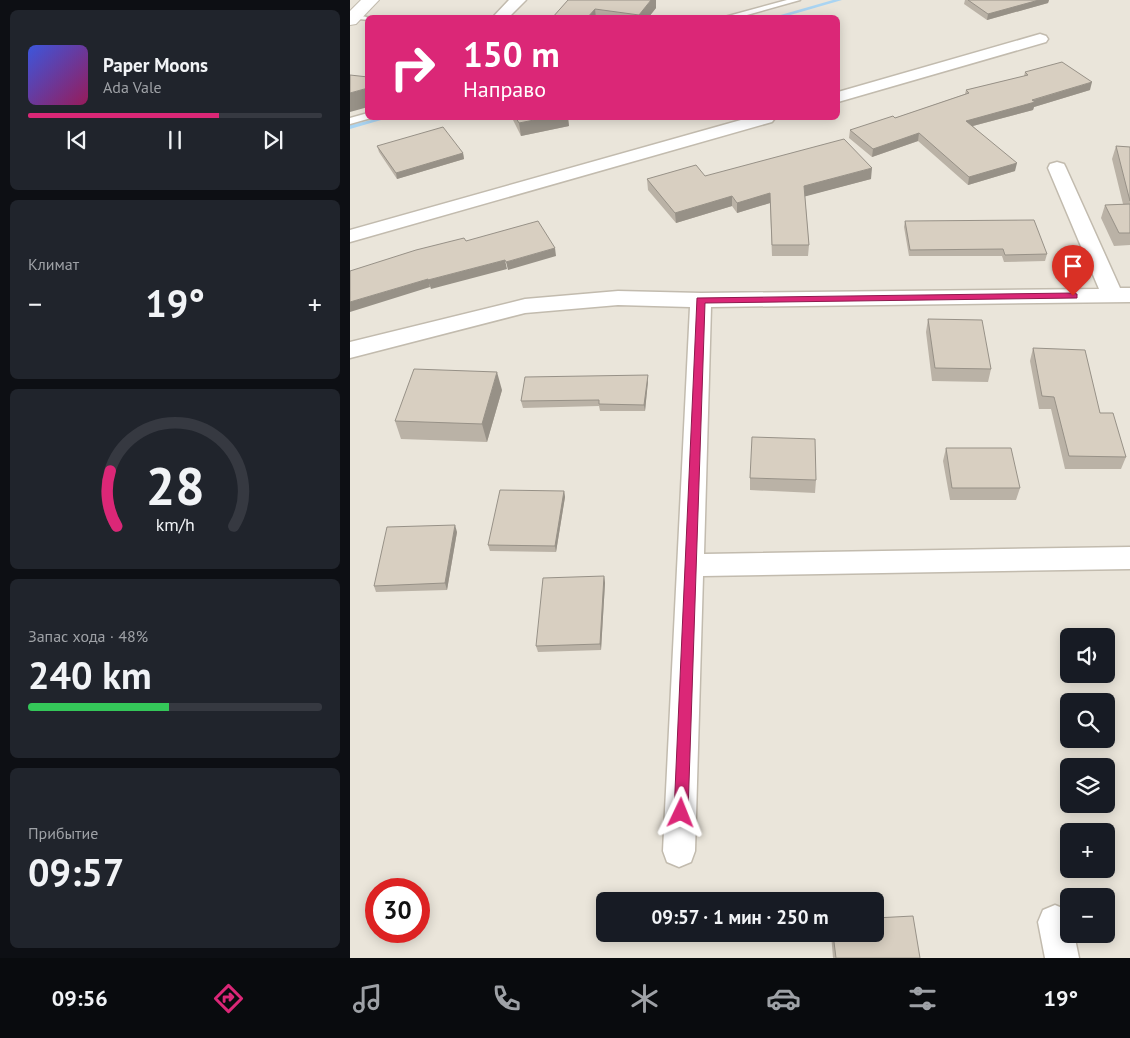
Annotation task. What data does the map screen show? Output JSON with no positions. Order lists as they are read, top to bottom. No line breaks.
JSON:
{"page":{"turn":["150 m","Направо"],"song":["Paper Moons","Ada Vale"],"tile":["Климат",["Запас хода · 48%","240 km"],["Прибытие","09:57"]],"heat":["−","19°","+"],"map_buttons":["+","−"],"limit":"30","trip":"09:57 · 1 мин · 250 m","tabs":["09:56","19°"],"gauge":["28","km/h"]}}
